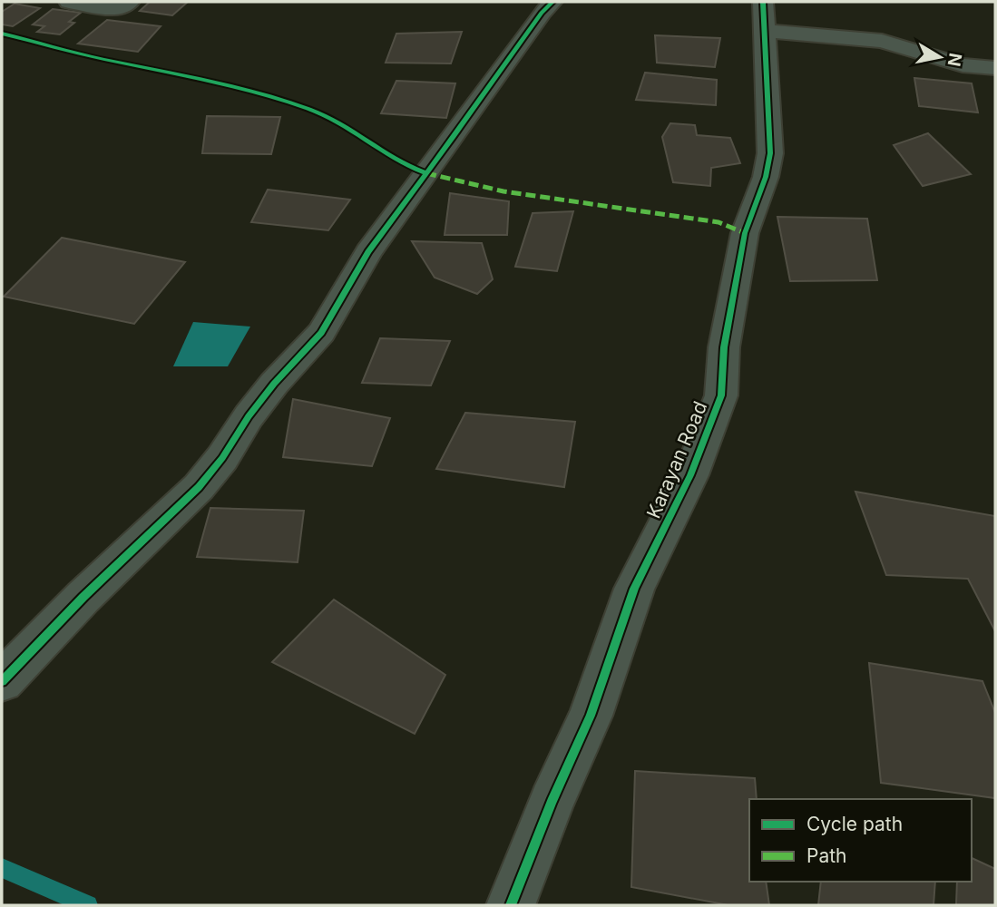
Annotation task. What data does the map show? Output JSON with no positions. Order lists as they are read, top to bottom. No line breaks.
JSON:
{"streets":{"street":["Karayan Road"]},"legend":["Cycle path","Path"],"north":"right"}
